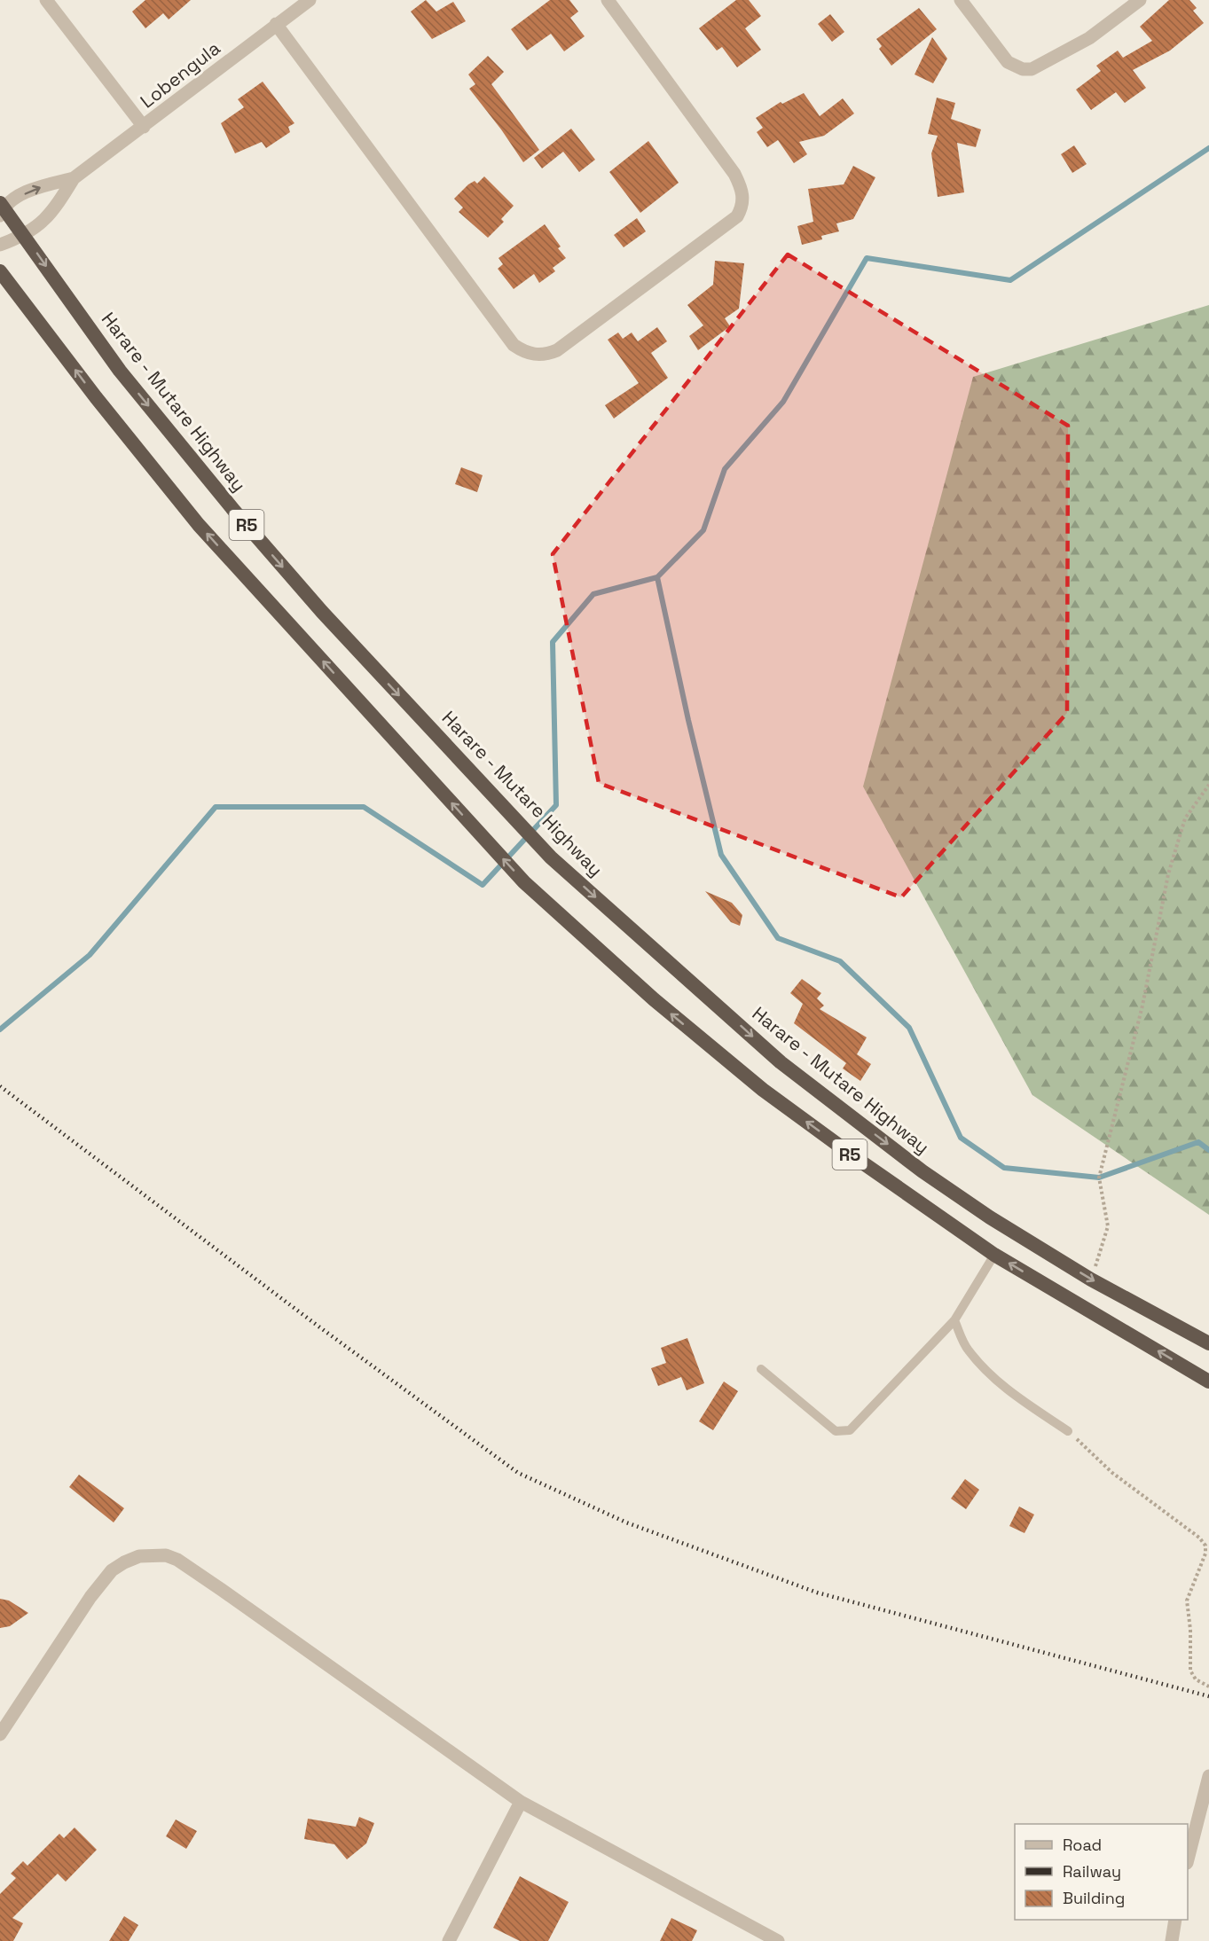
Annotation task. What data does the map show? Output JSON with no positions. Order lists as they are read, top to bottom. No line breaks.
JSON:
{"streets":{"highway":["Harare - Mutare Highway","R5"],"street":["Lobengula"]},"crossings":[["Lobengula","Harare - Mutare Highway"]],"legend":["Road","Railway","Building"]}
